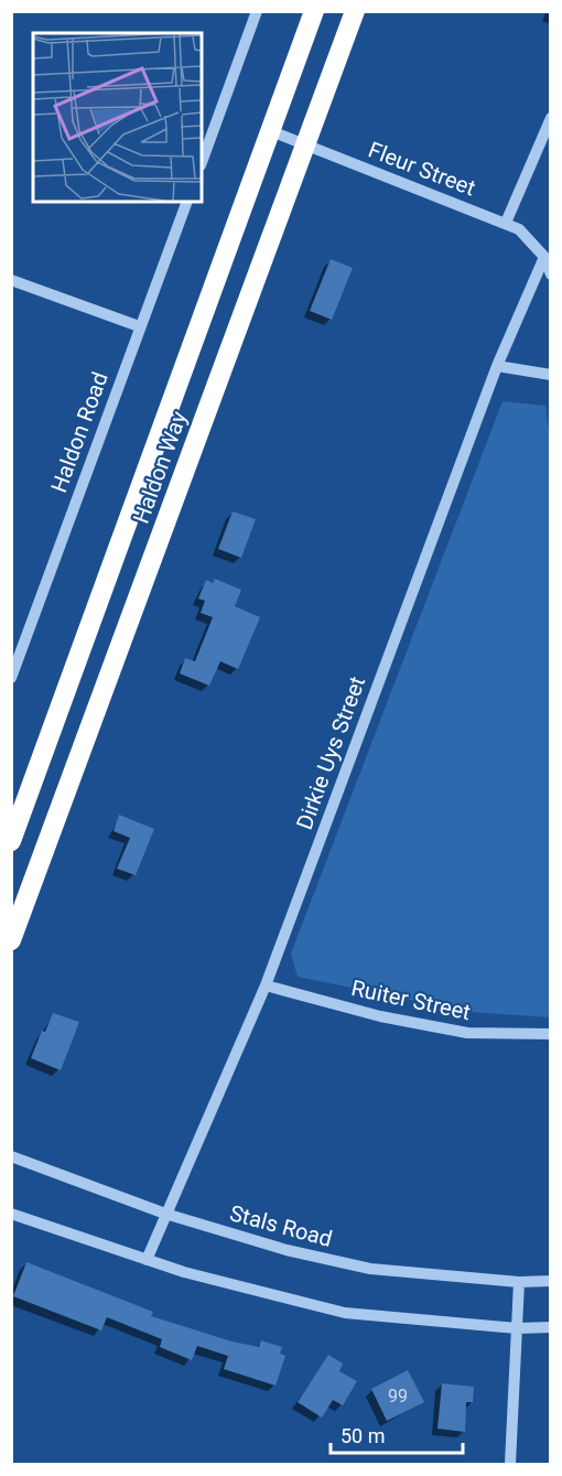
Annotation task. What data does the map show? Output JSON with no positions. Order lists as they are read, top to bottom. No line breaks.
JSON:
{"streets":{"highway":["Haldon Way"],"street":["Fleur Street","Haldon Road","Dirkie Uys Street","Ruiter Street","Stals Road"]},"crossings":[["Fleur Street","Haldon Way"],["Fleur Street","Dirkie Uys Street"],["Dirkie Uys Street","Ruiter Street"],["Dirkie Uys Street","Stals Road"]],"house_numbers":["99"],"scale_bar":"50 m"}
